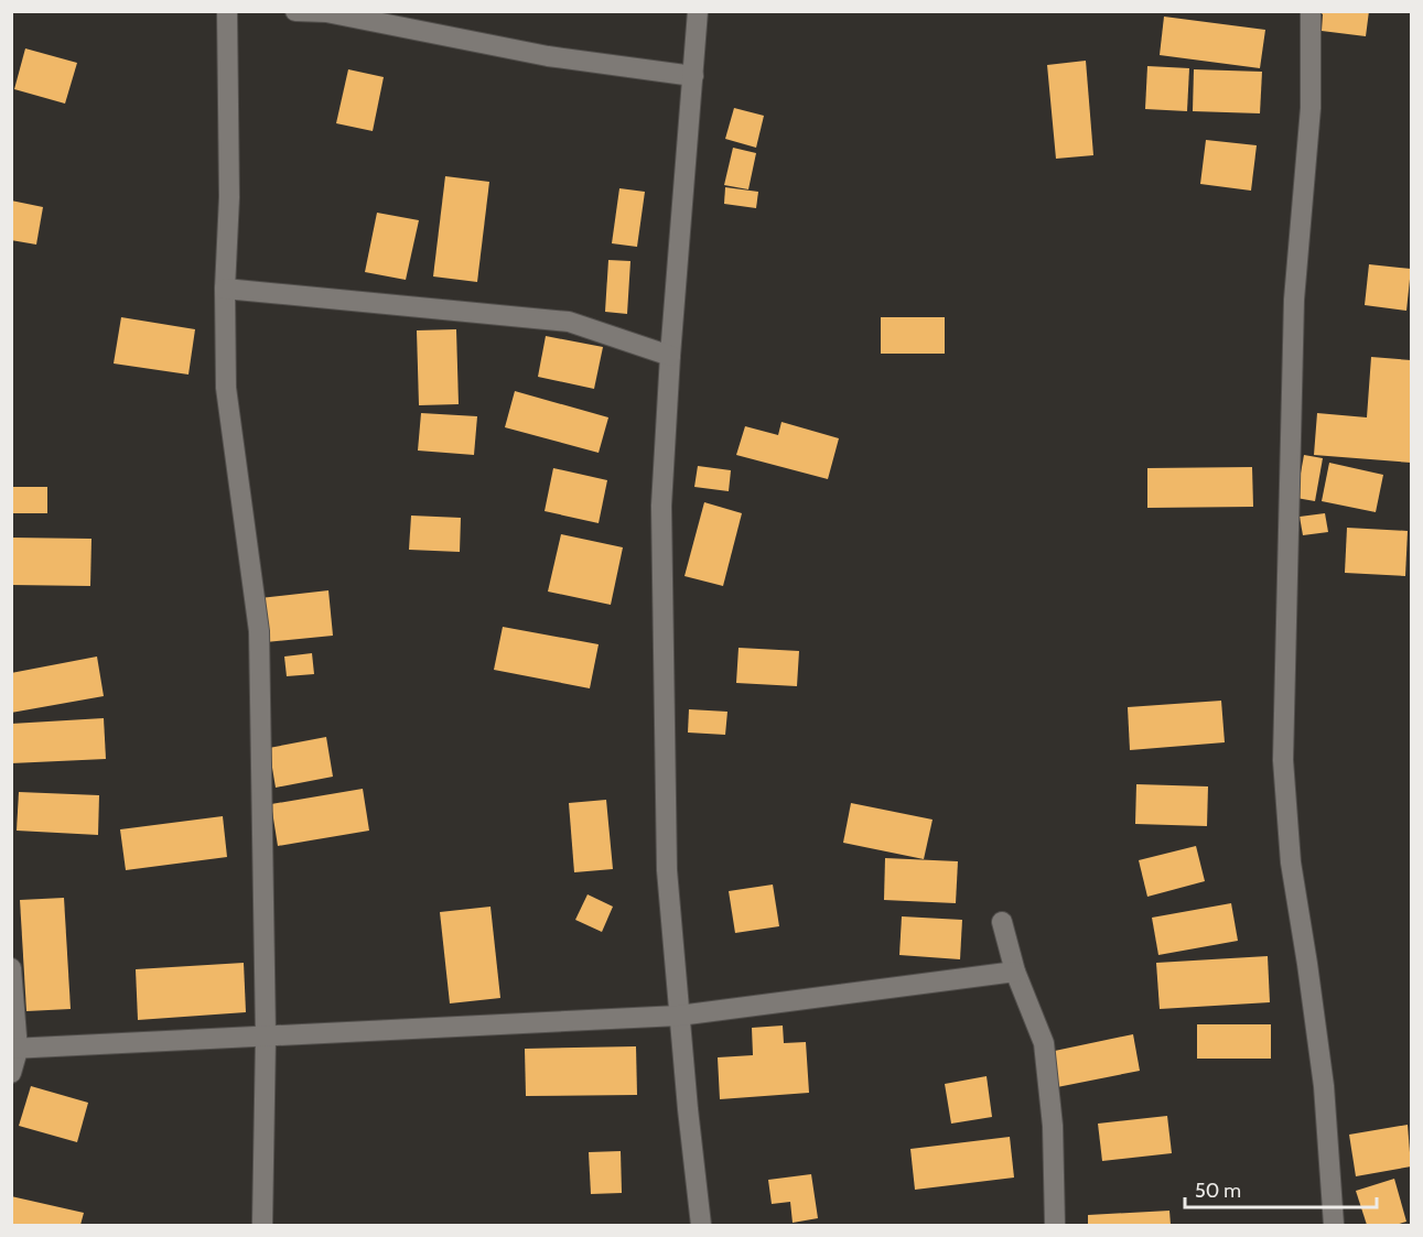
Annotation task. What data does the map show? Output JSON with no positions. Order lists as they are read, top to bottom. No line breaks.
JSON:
{"scale_bar":"50 m"}
